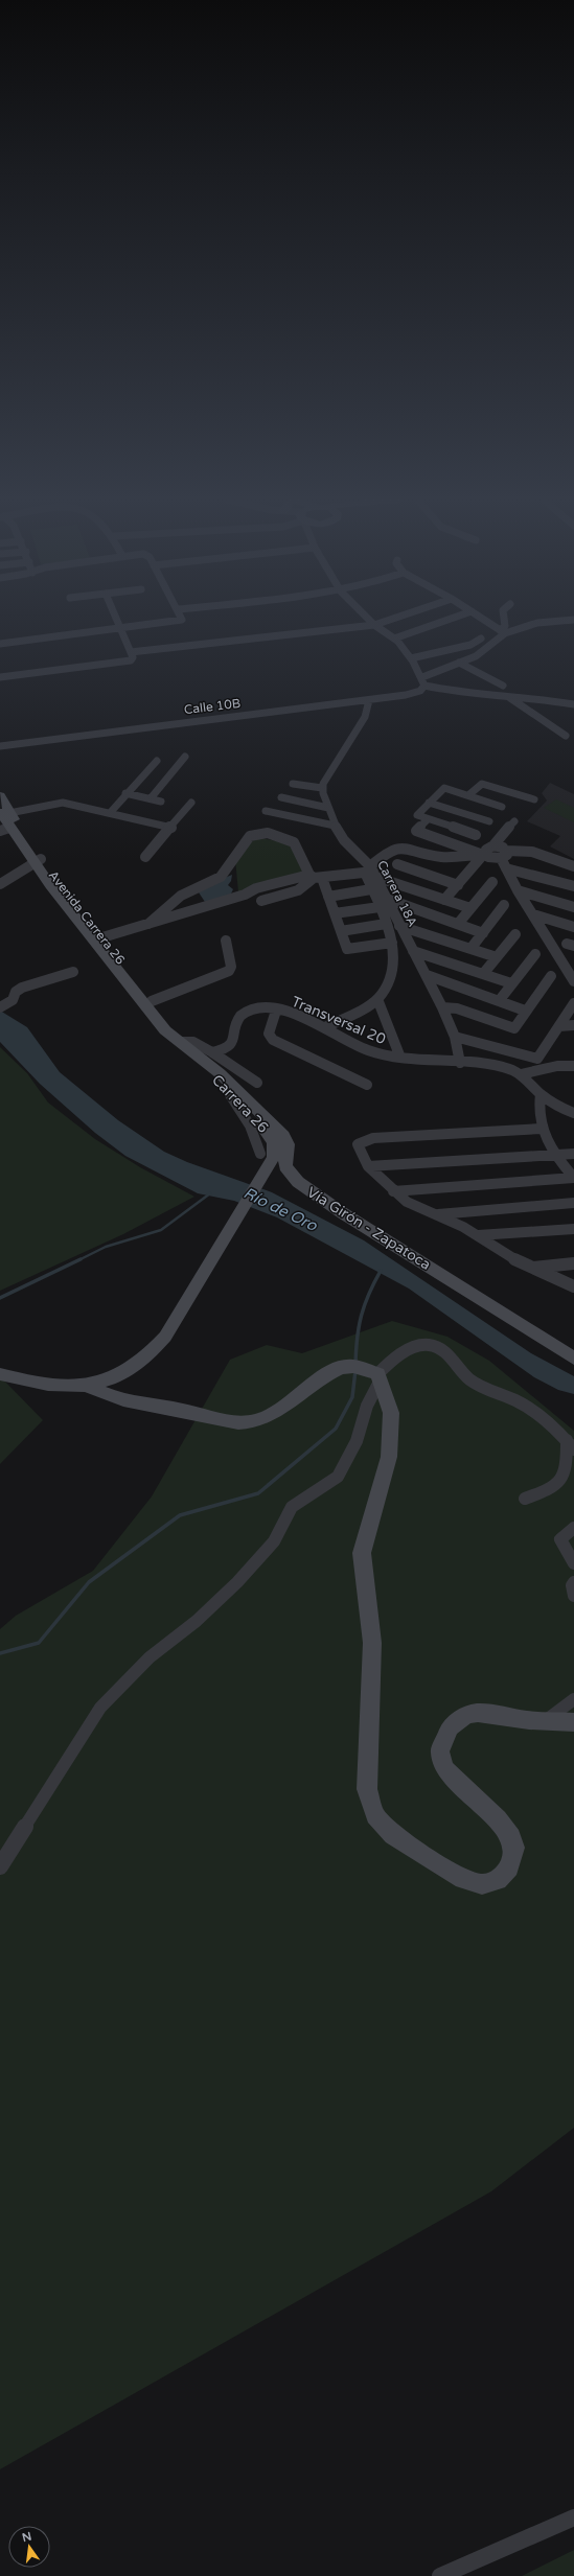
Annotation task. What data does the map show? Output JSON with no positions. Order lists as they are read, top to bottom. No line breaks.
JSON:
{"streets":{"street":["Calle 10B","Carrera 18A","Avenida Carrera 26","Transversal 20","Carrera 26","Vía Girón - Zapatoca"]},"crossings":[["Carrera 18A","Transversal 20"],["Avenida Carrera 26","Transversal 20"],["Avenida Carrera 26","Carrera 26"],["Avenida Carrera 26","Vía Girón - Zapatoca"],["Transversal 20","Carrera 26"],["Transversal 20","Vía Girón - Zapatoca"],["Carrera 26","Vía Girón - Zapatoca"]],"water":["Río de Oro"],"north":"top"}
